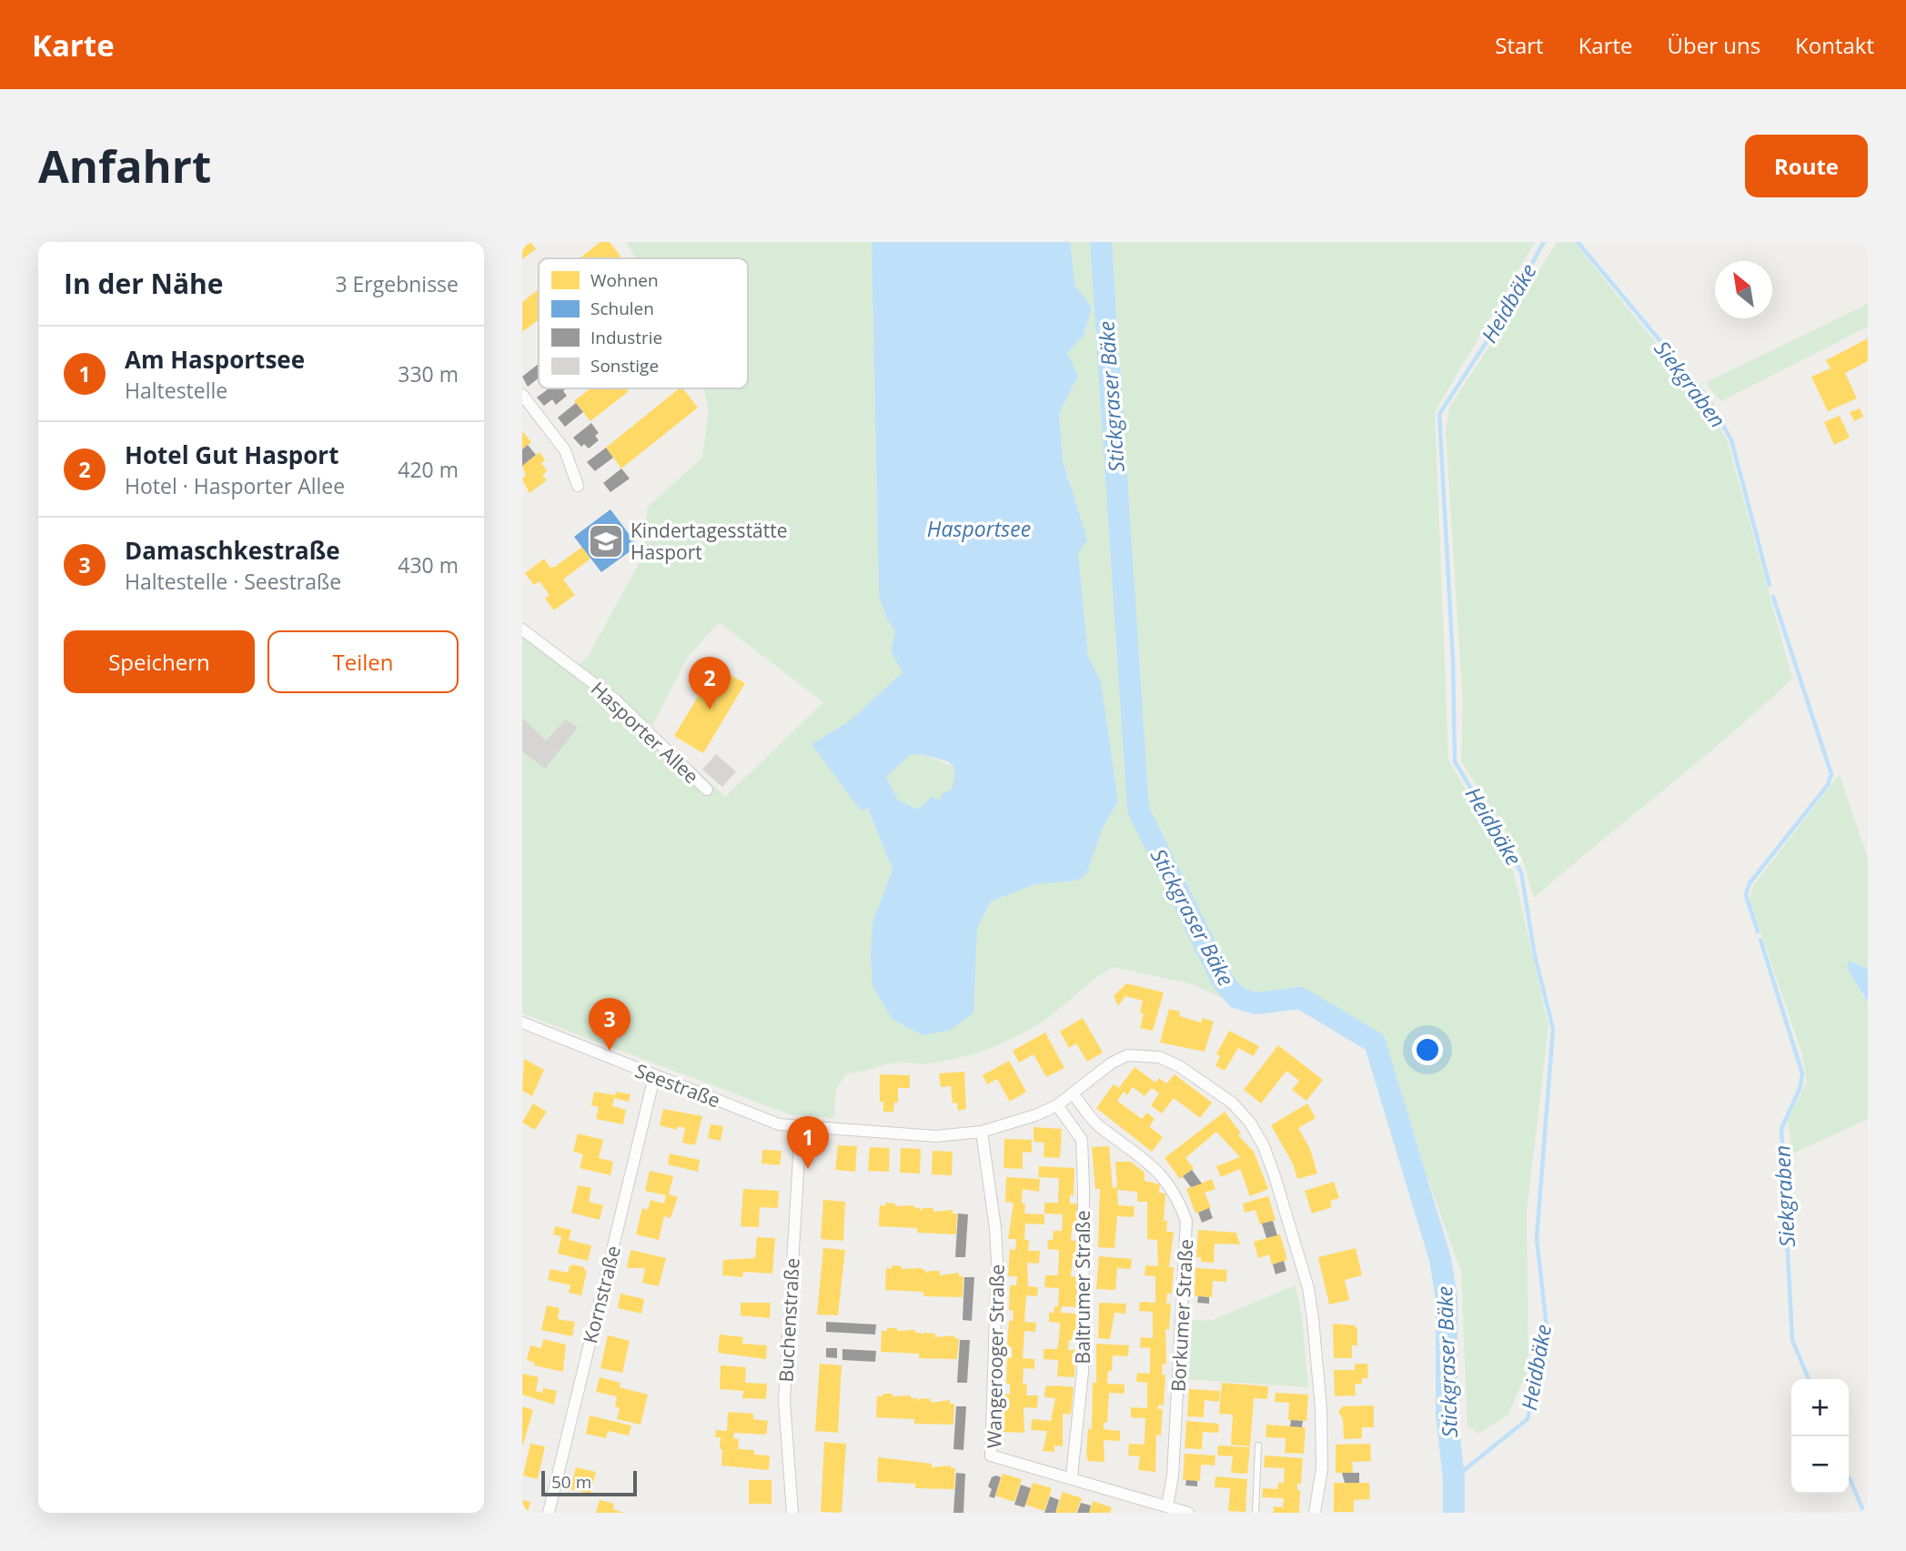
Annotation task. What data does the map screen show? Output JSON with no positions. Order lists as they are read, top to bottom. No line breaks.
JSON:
{"streets":{"street":["Hasporter Allee","Seestraße","Baltrumer Straße","Kornstraße","Borkumer Straße","Buchenstraße","Wangerooger Straße"]},"crossings":[["Seestraße","Baltrumer Straße"],["Seestraße","Kornstraße"],["Seestraße","Borkumer Straße"],["Seestraße","Buchenstraße"],["Seestraße","Wangerooger Straße"],["Baltrumer Straße","Wangerooger Straße"],["Borkumer Straße","Wangerooger Straße"]],"water":["Heidbäke","Siekgraben","Stickgraser Bäke","Hasportsee"],"places":{"school or university":["Kindertagesstätte Hasport"]},"legend":["Wohnen","Schulen","Industrie","Sonstige"],"scale_bar":"50 m","north":"top left","page":{"header":"Karte","nav":["Start","Karte","Über uns","Kontakt"],"buttons":["Route",["Speichern","Teilen"]],"title":"Anfahrt","heading":["In der Nähe","3 Ergebnisse"],"list":[{"mark":"1","name":"Am Hasportsee","note":"Haltestelle","value":"330 m"},{"mark":"2","name":"Hotel Gut Hasport","note":"Hotel · Hasporter Allee","value":"420 m"},{"mark":"3","name":"Damaschkestraße","note":"Haltestelle · Seestraße","value":"430 m"}],"pins":["2","3","1"],"map_buttons":["+","−"],"scale":"50 m"}}
